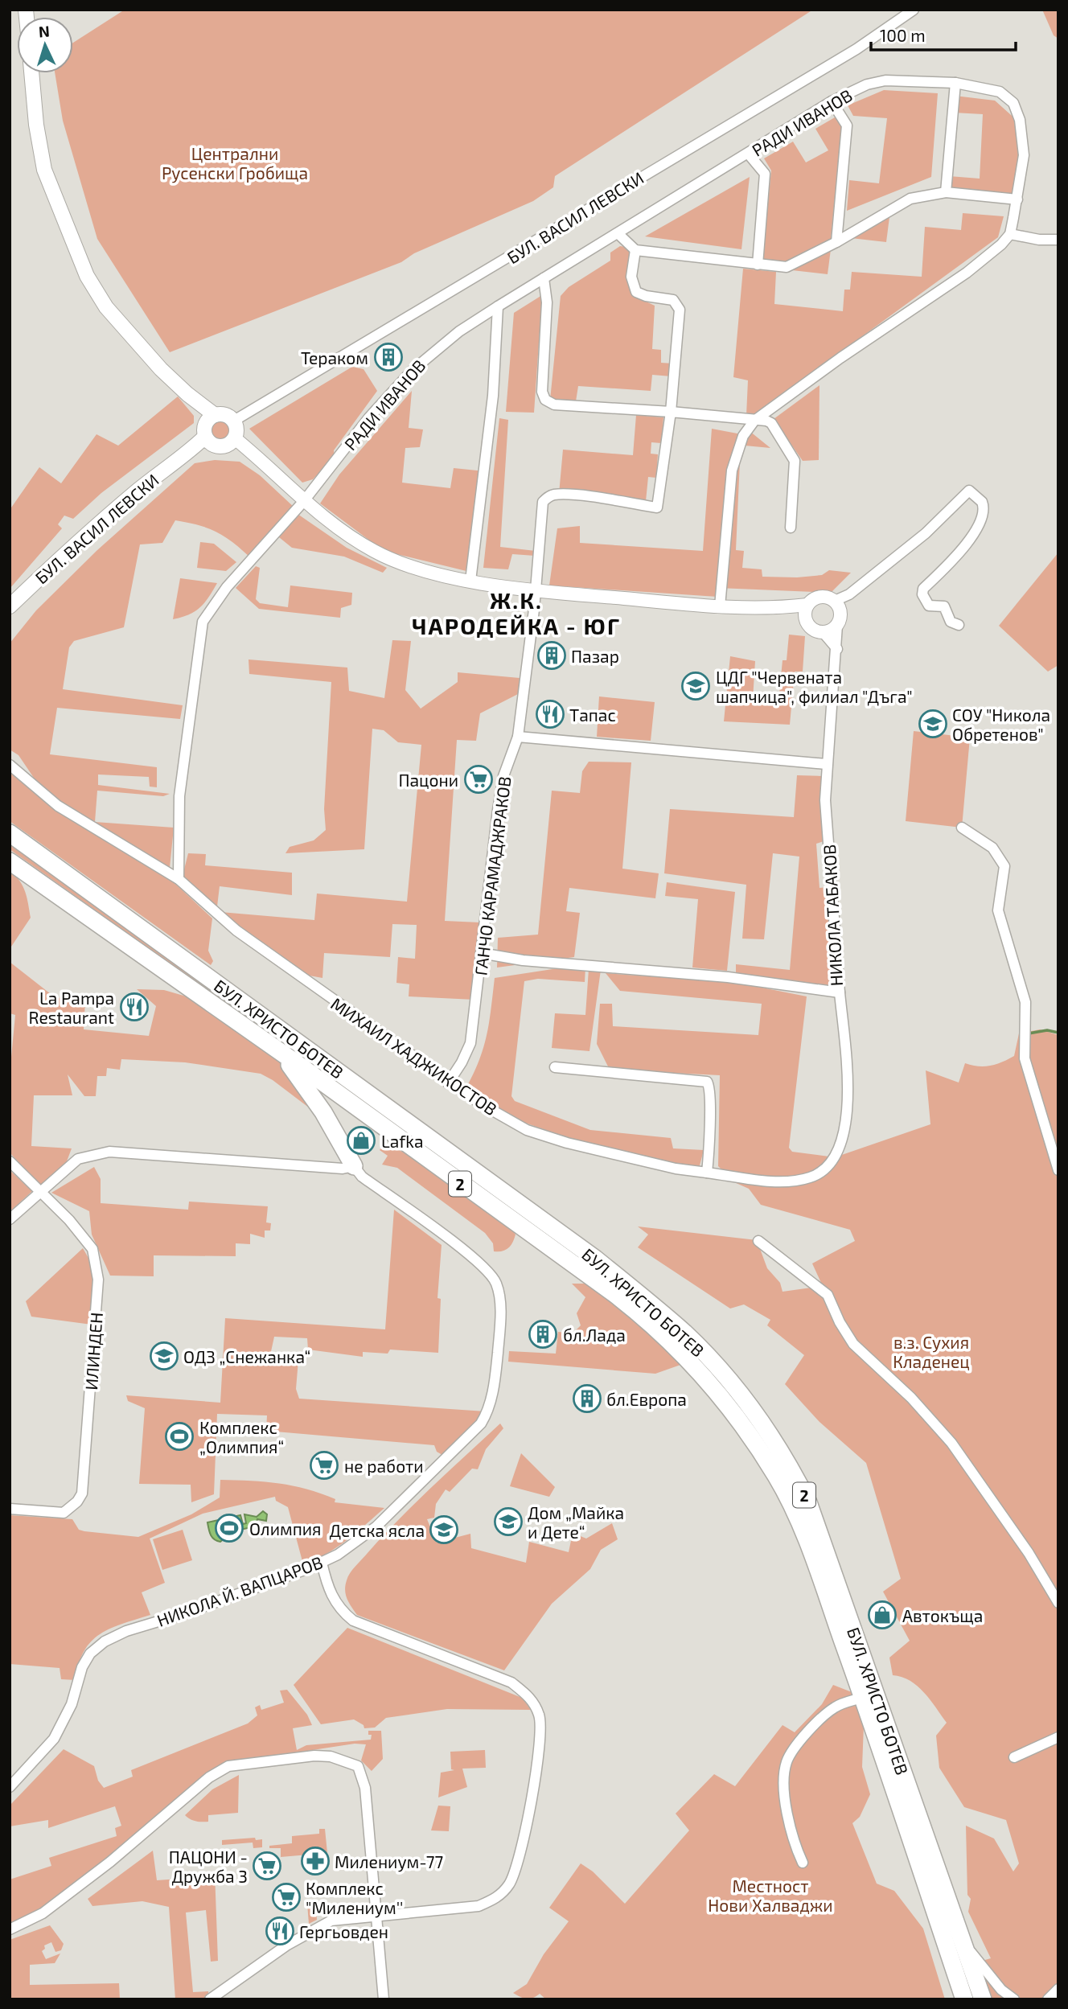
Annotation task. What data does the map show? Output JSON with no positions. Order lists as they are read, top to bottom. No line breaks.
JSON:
{"streets":{"highway":["БУЛ. ХРИСТО БОТЕВ","2"],"main road":["БУЛ. ВАСИЛ ЛЕВСКИ"],"street":["РАДИ ИВАНОВ","ГАНЧО КАРАМАДЖРАКОВ","НИКОЛА ТАБАКОВ","МИХАИЛ ХАДЖИКОСТОВ","ИЛИНДЕН","НИКОЛА Й. ВАПЦАРОВ"]},"crossings":[["ГАНЧО КАРАМАДЖРАКОВ","НИКОЛА ТАБАКОВ"],["ГАНЧО КАРАМАДЖРАКОВ","МИХАИЛ ХАДЖИКОСТОВ"],["НИКОЛА ТАБАКОВ","МИХАИЛ ХАДЖИКОСТОВ"]],"districts":["Ж.К. ЧАРОДЕЙКА - ЮГ"],"parks":["Централни Русенски Гробища","в.з. Сухия Кладенец","Местност Нови Халваджи"],"places":{"building":["Тераком","Пазар","бл.Лада","бл.Европа"],"school or university":["ЦДГ \"Червената шапчица\", филиал \"Дъга\"","СОУ \"Никола Обретенов\"","ОДЗ „Снежанка“","Дом „Майка и Дете“","Детска ясла"],"restaurant":["Тапас","La Pampa Restaurant","Гергьовден"],"supermarket":["Пацони","не работи","ПАЦОНИ - Дружба 3","Комплекс \"Милениум''"],"shop":["Lafka","Автокъща"],"sports":["Комплекс „Олимпия“","Олимпия"],"pharmacy":["Милениум-77"]},"scale_bar":"100 m","north":"top"}
